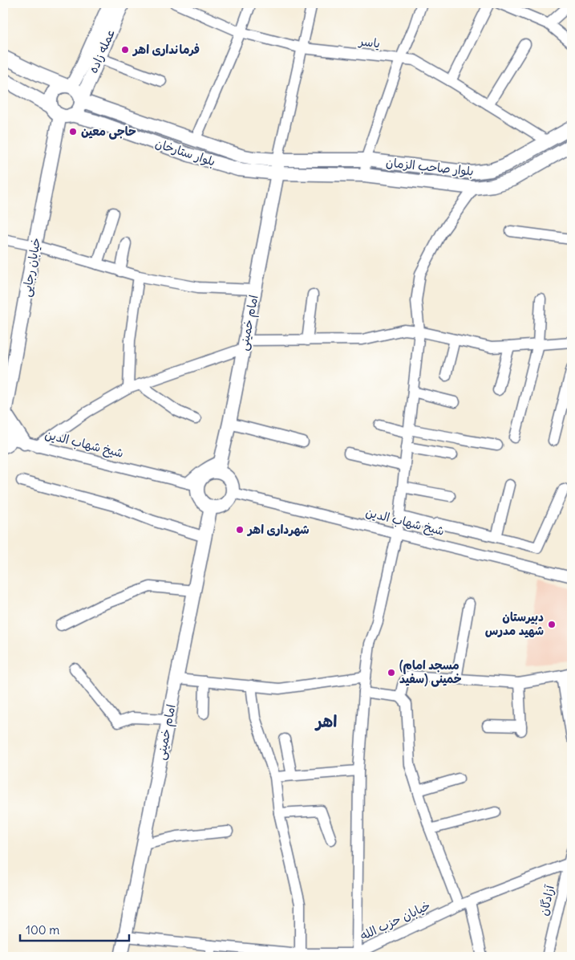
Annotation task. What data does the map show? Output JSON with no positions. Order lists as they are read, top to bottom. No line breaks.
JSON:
{"streets":{"main road":["عمله زاده","بلوار ستارخان","بلوار صاحب الزمان","خیابان رجایی","امام خمینی"],"street":["یاسر","شیخ شهاب الدین","آزادگان","خیابان حزب الله"]},"crossings":[["یاسر","بلوار صاحب الزمان"],["عمله زاده","بلوار ستارخان"],["عمله زاده","خیابان رجایی"],["بلوار ستارخان","بلوار صاحب الزمان"],["بلوار ستارخان","خیابان رجایی"],["بلوار ستارخان","امام خمینی"],["بلوار صاحب الزمان","امام خمینی"],["امام خمینی","خیابان حزب الله"],["آزادگان","خیابان حزب الله"]],"districts":["اهر"],"places":["فرمانداری اهر","حاجی معین","شهرداری اهر","دبیرستان شهید مدرس","(مسجد امام خمینی (سفید"],"scale_bar":"100 m"}
